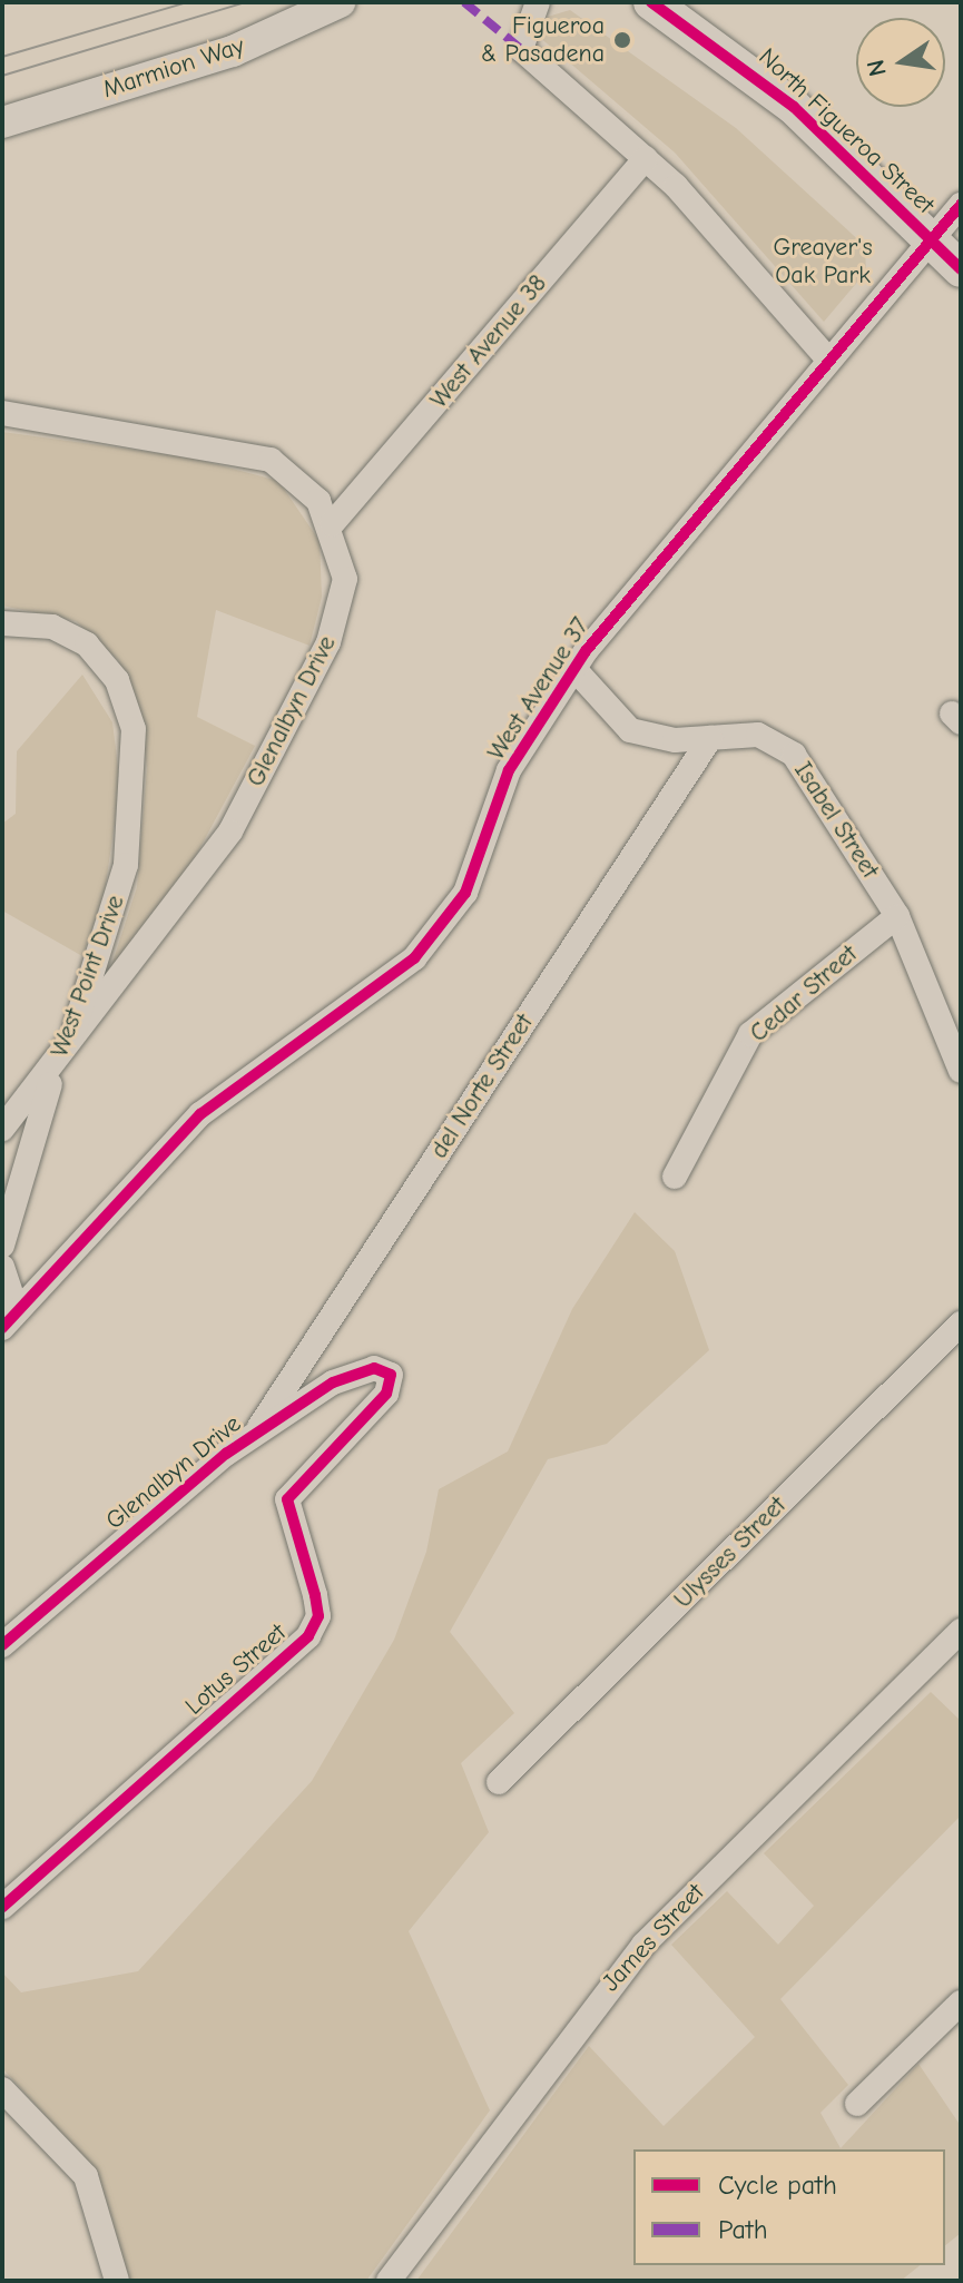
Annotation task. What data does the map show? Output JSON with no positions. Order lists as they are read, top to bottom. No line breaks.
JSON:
{"streets":{"main road":["North Figueroa Street"],"street":["Marmion Way","West Avenue 38","West Avenue 37","Glenalbyn Drive","Isabel Street","West Point Drive","Cedar Street","del Norte Street","Ulysses Street","Lotus Street","James Street"]},"crossings":[["North Figueroa Street","West Avenue 37"],["West Avenue 38","Glenalbyn Drive"],["West Avenue 37","Isabel Street"],["Glenalbyn Drive","West Point Drive"],["Glenalbyn Drive","del Norte Street"],["Glenalbyn Drive","Lotus Street"],["Isabel Street","Cedar Street"],["Isabel Street","del Norte Street"]],"parks":["Greayer's Oak Park"],"places":["Figueroa & Pasadena"],"legend":["Cycle path","Path"],"north":"left"}
